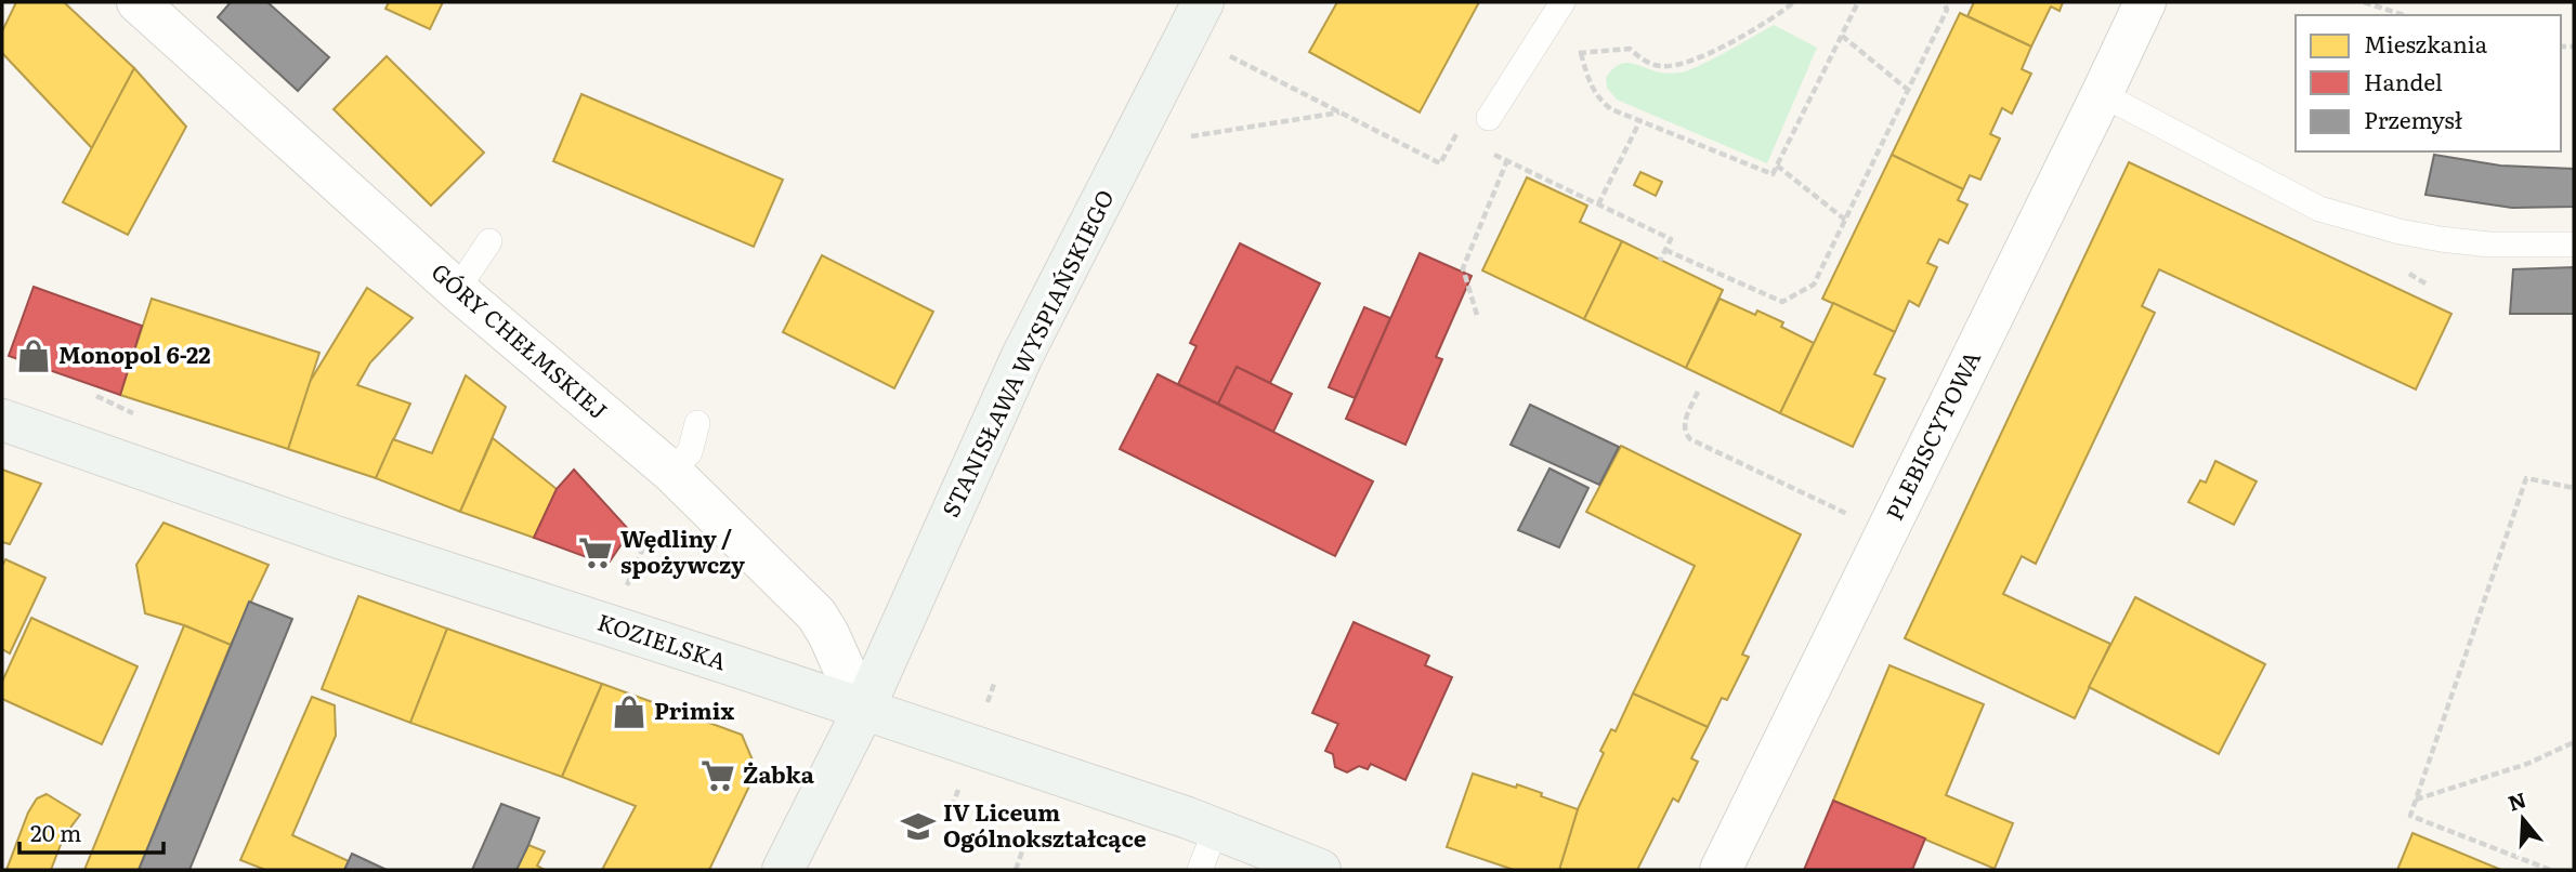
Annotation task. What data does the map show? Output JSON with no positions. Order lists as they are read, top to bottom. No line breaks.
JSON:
{"streets":{"street":["GÓRY CHEŁMSKIEJ","STANISŁAWA WYSPIAŃSKIEGO","PLEBISCYTOWA","KOZIELSKA"]},"crossings":[["GÓRY CHEŁMSKIEJ","STANISŁAWA WYSPIAŃSKIEGO"],["GÓRY CHEŁMSKIEJ","KOZIELSKA"],["STANISŁAWA WYSPIAŃSKIEGO","KOZIELSKA"]],"places":{"shop":["Monopol 6-22","Primix"],"supermarket":["Wędliny / spożywczy","Żabka"],"school or university":["IV Liceum Ogólnokształcące"]},"legend":["Mieszkania","Handel","Przemysł"],"scale_bar":"20 m","north":"top"}
